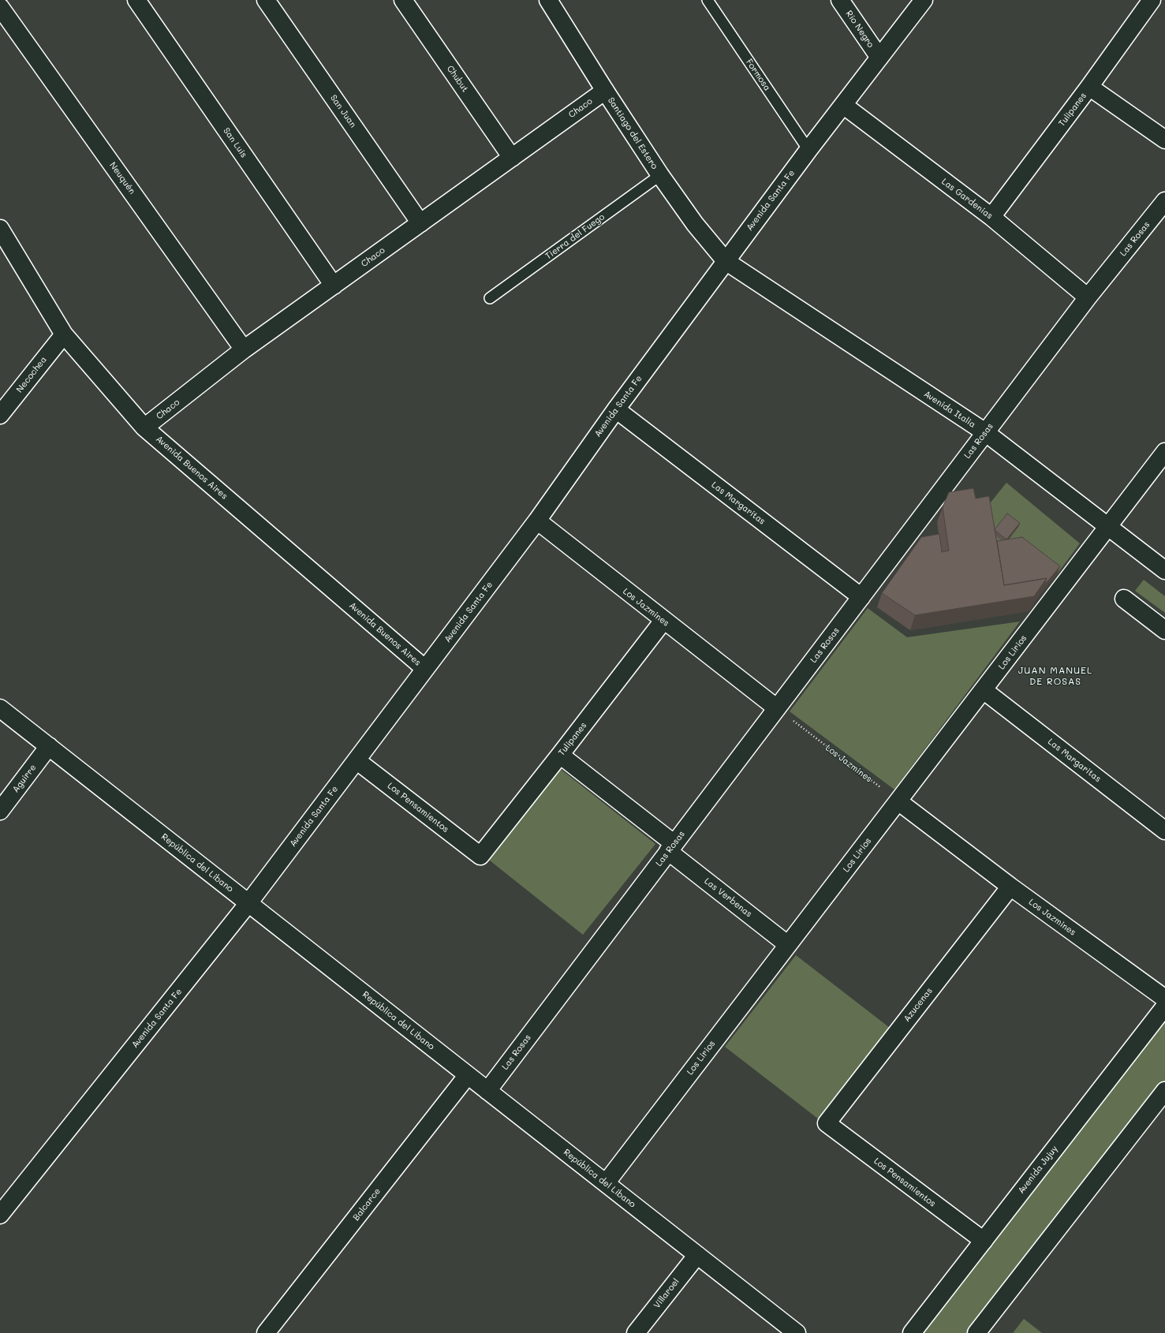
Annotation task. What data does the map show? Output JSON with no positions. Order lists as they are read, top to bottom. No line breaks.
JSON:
{"streets":{"street":["Río Negro","Chubut","Chaco","Tulipanes","San Juan","Santiago del Estero","San Luis","Neuquén","Las Gardenias","Avenida Santa Fe","Las Rosas","Necochea","Avenida Italia","Avenida Buenos Aires","Las Margaritas","Los Jazmines","Los Lirios","Aguirre","Los Pensamientos","República del Libano","Las Verbenas","Azucenas","Avenida Jujuy","Balcarce","Villaroel"],"lane":["Formosa","Tierra del Fuego"]},"crossings":[["Río Negro","Avenida Santa Fe"],["Formosa","Avenida Santa Fe"],["Chubut","Chaco"],["Chaco","San Juan"],["Chaco","Santiago del Estero"],["Chaco","San Luis"],["Chaco","Neuquén"],["Chaco","Avenida Buenos Aires"],["Tulipanes","Las Gardenias"],["Tulipanes","Los Jazmines"],["Tulipanes","Los Pensamientos"],["Tulipanes","Las Verbenas"],["Santiago del Estero","Avenida Santa Fe"],["Santiago del Estero","Tierra del Fuego"],["Santiago del Estero","Avenida Italia"],["Las Gardenias","Avenida Santa Fe"],["Las Gardenias","Las Rosas"],["Avenida Santa Fe","Avenida Italia"],["Avenida Santa Fe","Avenida Buenos Aires"],["Avenida Santa Fe","Las Margaritas"],["Avenida Santa Fe","Los Jazmines"],["Avenida Santa Fe","Los Pensamientos"],["Avenida Santa Fe","República del Libano"],["Las Rosas","Avenida Italia"],["Las Rosas","Las Margaritas"],["Las Rosas","Los Jazmines"],["Las Rosas","República del Libano"],["Las Rosas","Las Verbenas"],["Necochea","Avenida Buenos Aires"],["Avenida Italia","Los Lirios"],["Las Margaritas","Los Lirios"],["Los Jazmines","Los Lirios"],["Los Jazmines","Azucenas"],["Los Lirios","República del Libano"],["Los Lirios","Las Verbenas"],["Aguirre","República del Libano"],["Los Pensamientos","Azucenas"],["Los Pensamientos","Avenida Jujuy"],["República del Libano","Balcarce"],["República del Libano","Villaroel"]],"districts":["JUAN MANUEL DE ROSAS"]}
